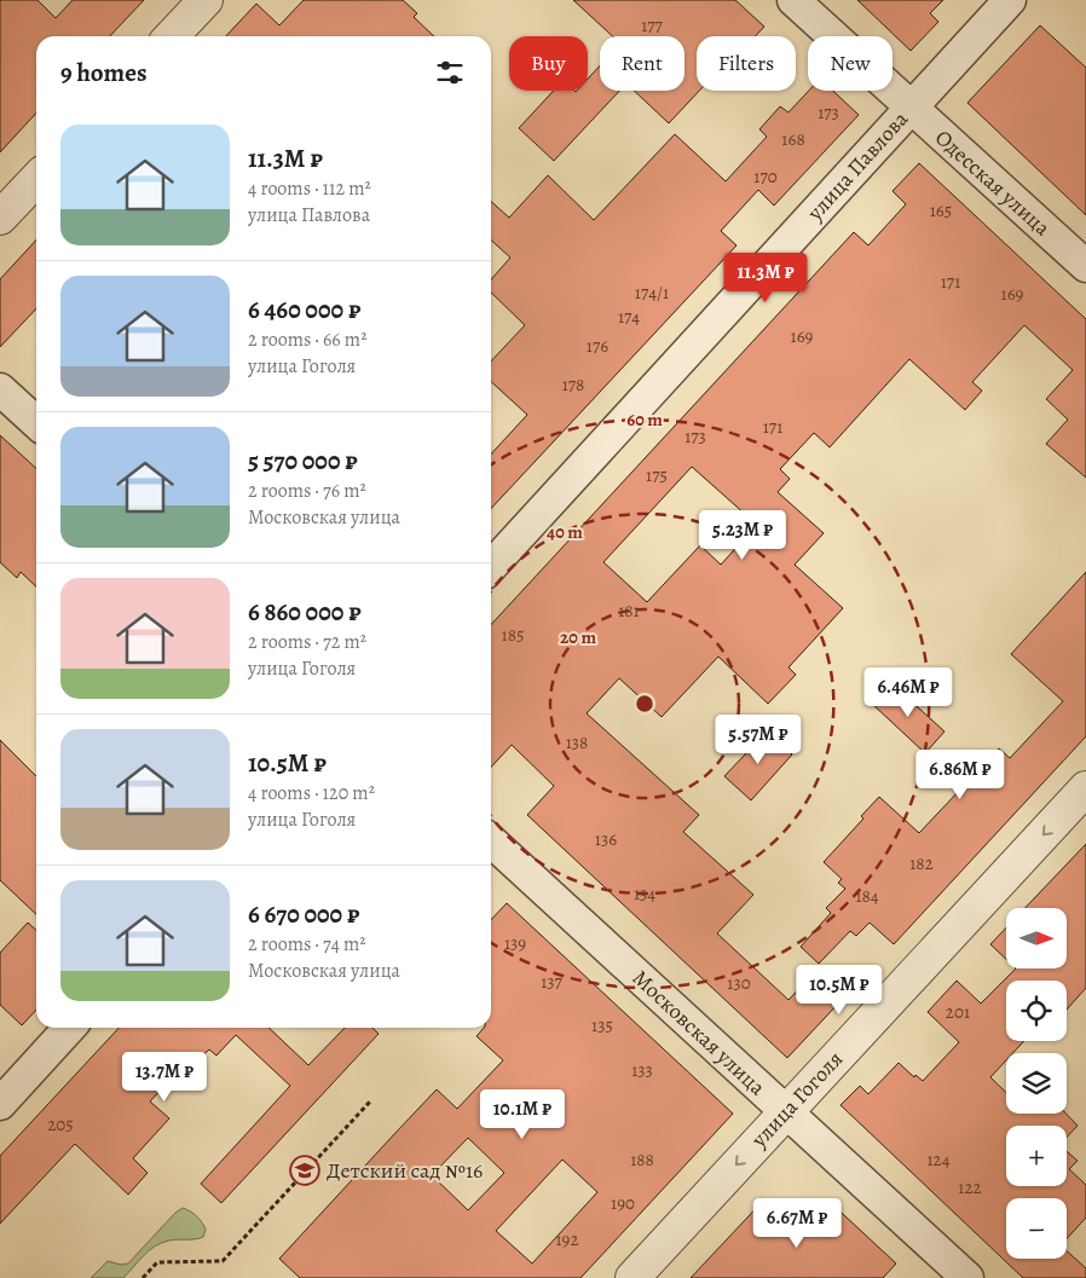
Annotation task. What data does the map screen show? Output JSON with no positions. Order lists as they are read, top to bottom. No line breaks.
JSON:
{"streets":{"street":["улица Павлова","Одесская улица","Московская улица","улица Гоголя"]},"crossings":[["улица Павлова","Одесская улица"],["Московская улица","улица Гоголя"]],"one_way":["улица Гоголя"],"places":{"school or university":["Детский сад №16"]},"house_numbers":["177","173","168","170","165","171","174/1","169","174","169","176","178","171","173","175","181","185","138","136","182","134","184","139","137","130","201","135","133","205","188","124","122","190","192"],"north":"right","page":{"chip":["Buy","Rent","Filters","New"],"heading":"9 homes","list":[{"name":"11.3M ₽","note":"4 rooms · 112 m² · улица Павлова"},{"name":"6 460 000 ₽","note":"2 rooms · 66 m² · улица Гоголя"},{"name":"5 570 000 ₽","note":"2 rooms · 76 m² · Московская улица"},{"name":"6 860 000 ₽","note":"2 rooms · 72 m² · улица Гоголя"},{"name":"10.5M ₽","note":"4 rooms · 120 m² · улица Гоголя"},{"name":"6 670 000 ₽","note":"2 rooms · 74 m² · Московская улица"}],"price":["11.3M ₽","5.23M ₽","6.46M ₽","5.57M ₽","6.86M ₽","10.5M ₽","13.7M ₽","10.1M ₽","6.67M ₽"],"map_buttons":["+","−"]},"rings":["60 m","40 m","20 m"]}
